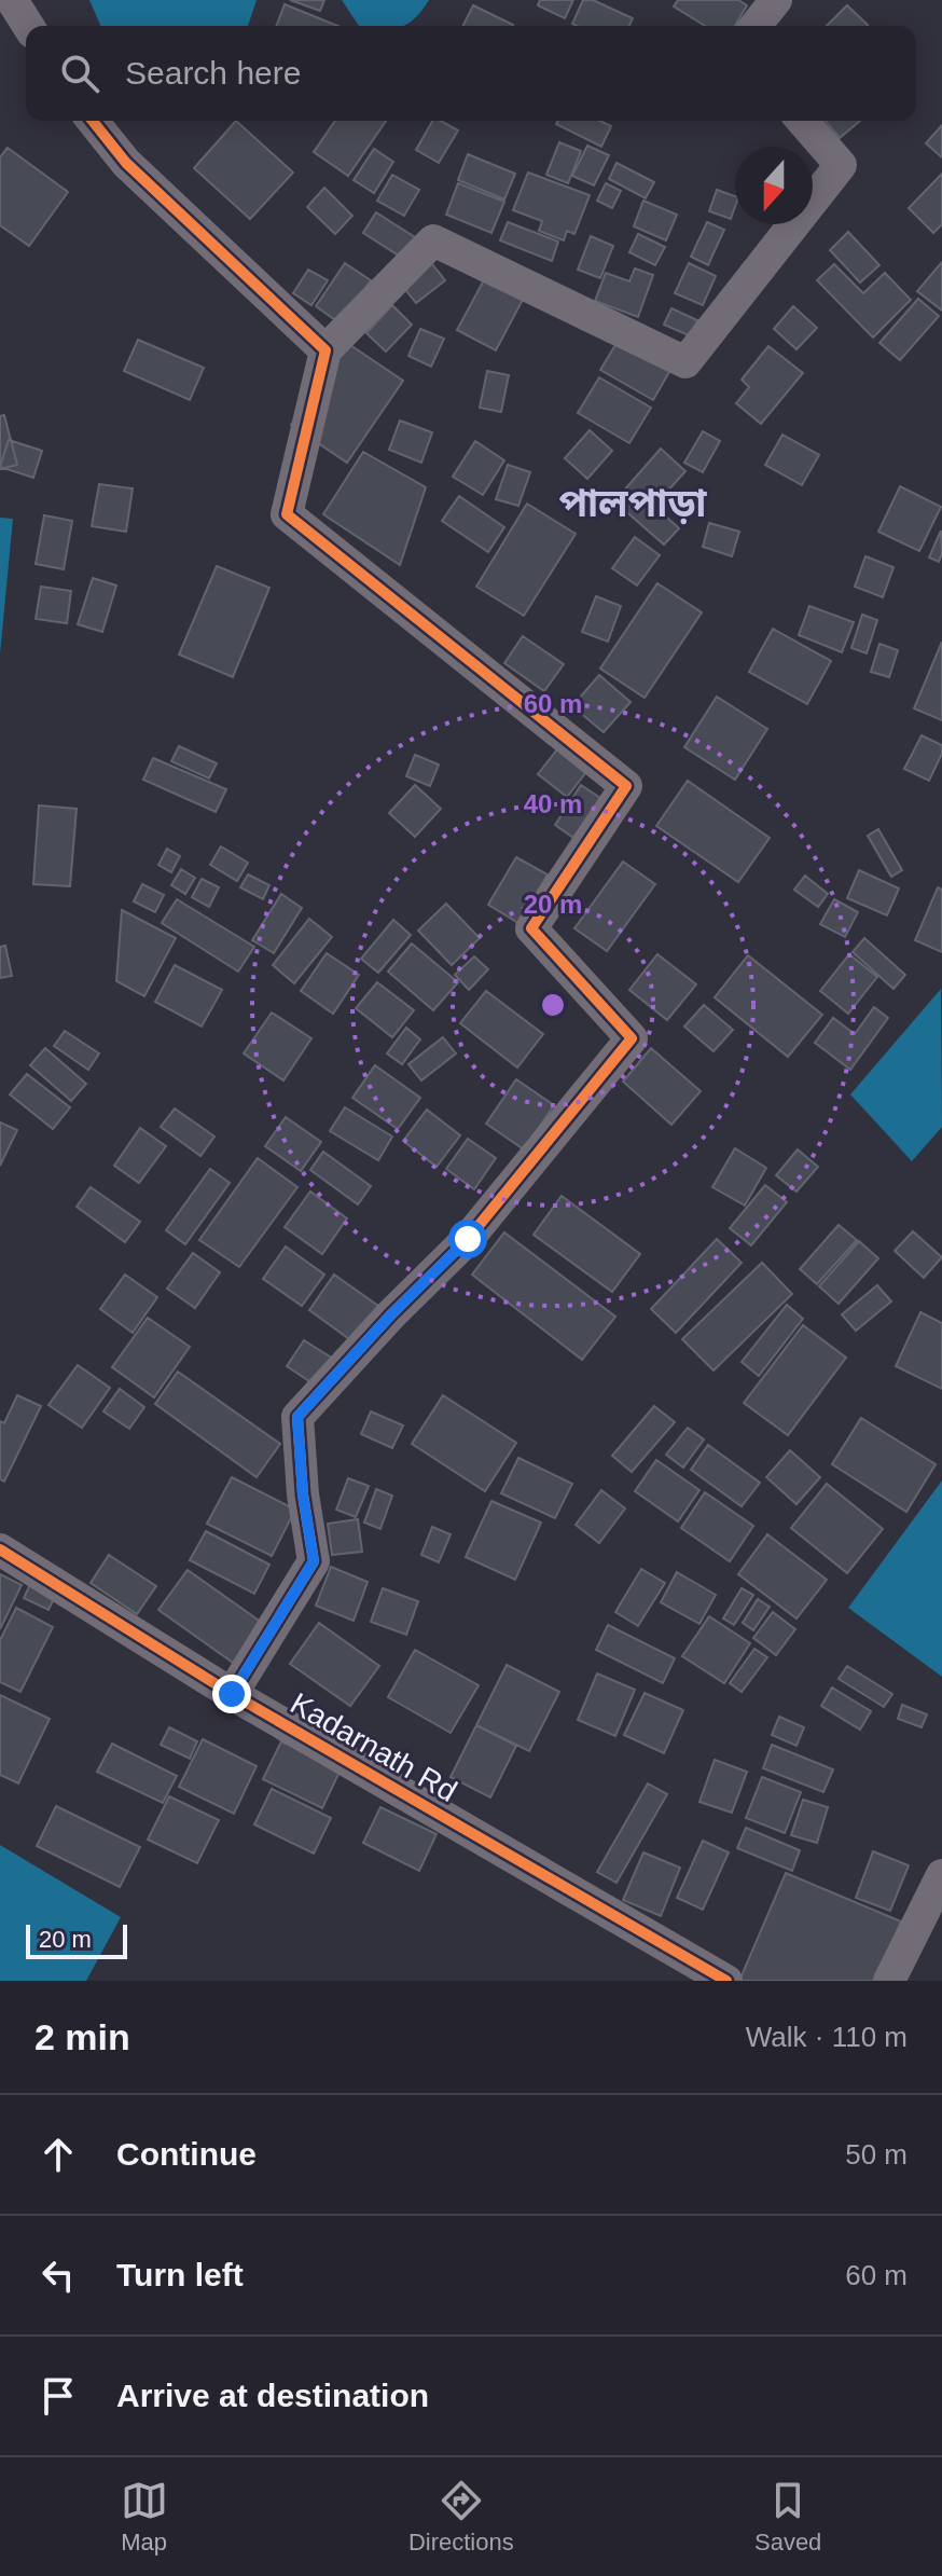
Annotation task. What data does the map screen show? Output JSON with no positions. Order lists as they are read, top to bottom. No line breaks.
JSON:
{"streets":{"street":["Kadarnath Rd"]},"districts":["পালপাড়া"],"scale_bar":"20 m","north":"bottom","page":{"search":"Search here","scale":"20 m","heading":["2 min","Walk · 110 m"],"list":[["Continue","50 m"],["Turn left","60 m"],"Arrive at destination"],"nav":["Map","Directions","Saved"]},"rings":["60 m","40 m","20 m"]}
